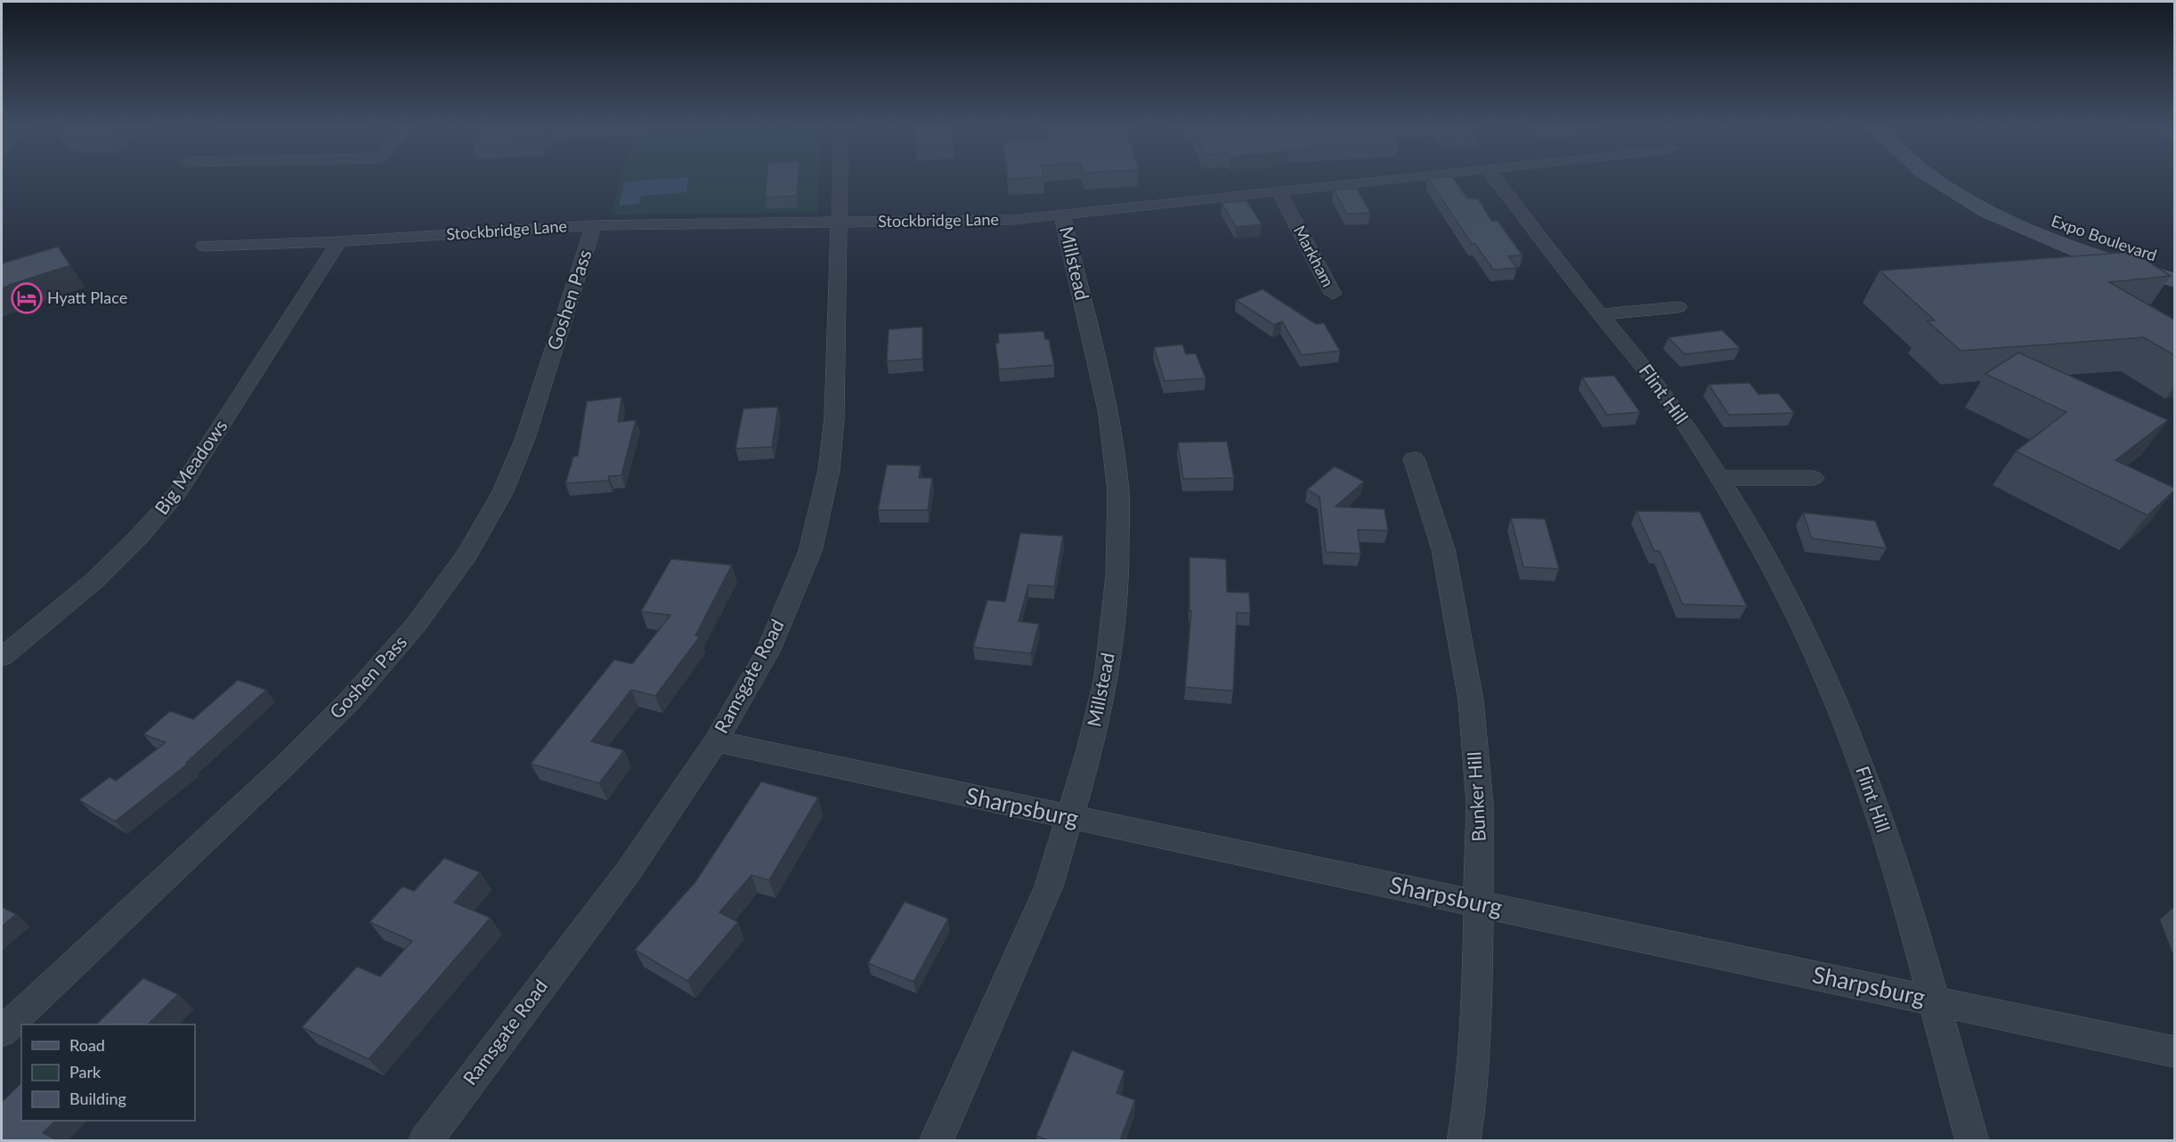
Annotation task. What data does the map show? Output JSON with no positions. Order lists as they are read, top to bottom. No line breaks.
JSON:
{"streets":{"street":["Stockbridge Lane","Expo Boulevard","Markham","Millstead","Goshen Pass","Flint Hill","Big Meadows","Ramsgate Road","Bunker Hill","Sharpsburg"]},"crossings":[["Stockbridge Lane","Markham"],["Stockbridge Lane","Millstead"],["Stockbridge Lane","Goshen Pass"],["Stockbridge Lane","Big Meadows"],["Stockbridge Lane","Ramsgate Road"],["Millstead","Sharpsburg"],["Flint Hill","Sharpsburg"],["Ramsgate Road","Sharpsburg"],["Bunker Hill","Sharpsburg"]],"places":{"hotel":["Hyatt Place"]},"legend":["Road","Park","Building"]}
